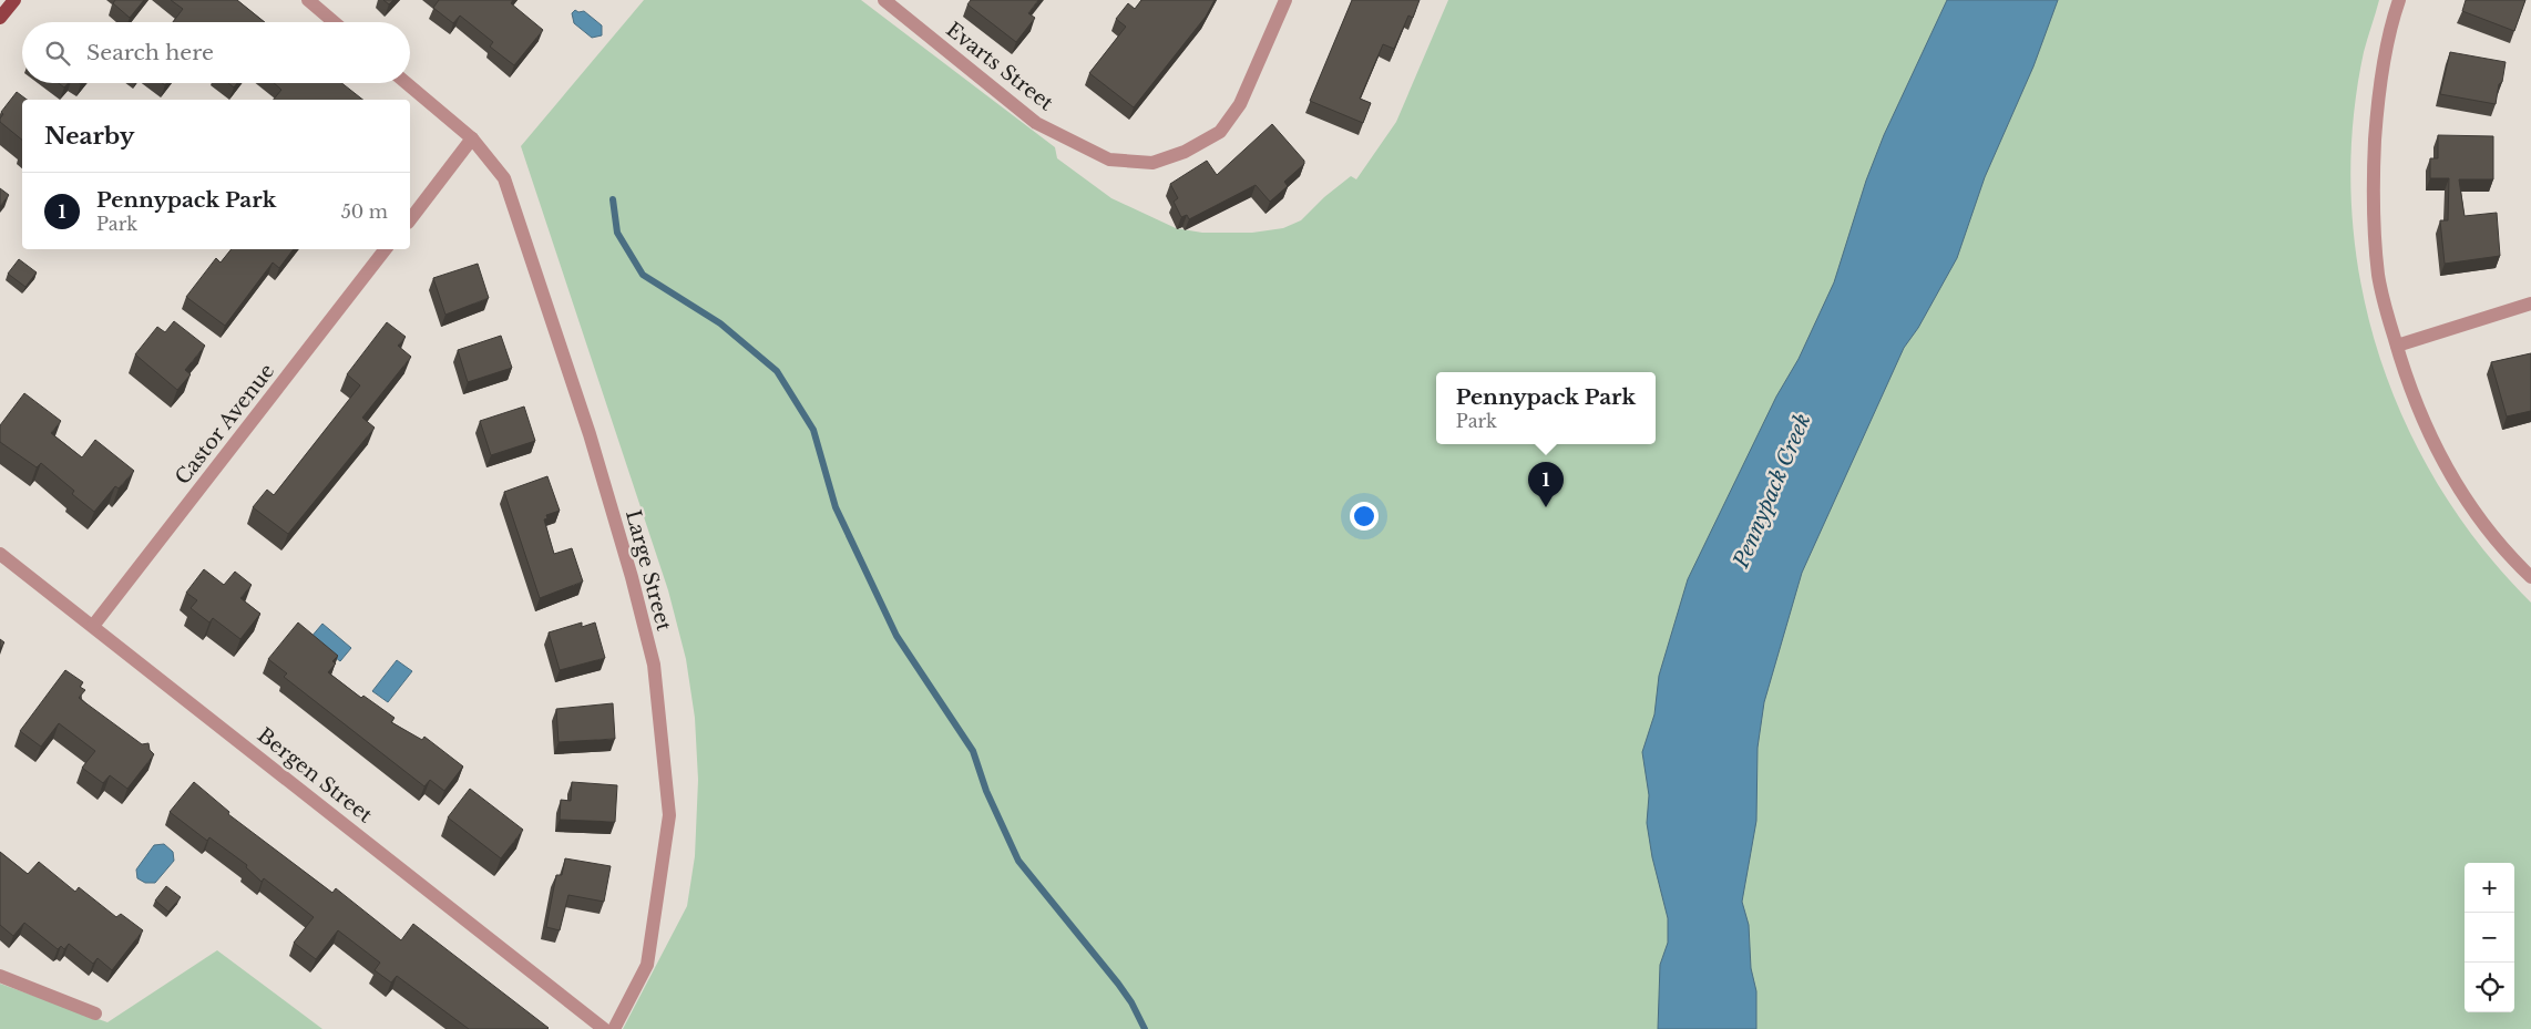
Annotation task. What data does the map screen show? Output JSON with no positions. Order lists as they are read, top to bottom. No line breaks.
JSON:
{"streets":{"street":["Evarts Street","Castor Avenue","Large Street","Bergen Street"]},"crossings":[["Castor Avenue","Bergen Street"]],"water":["Pennypack Creek"],"page":{"search":"Search here","heading":"Nearby","list":[{"mark":"1","name":"Pennypack Park","note":"Park","value":"50 m"}],"popup":["Pennypack Park","Park"],"pins":"1","map_buttons":["+","−"]}}
